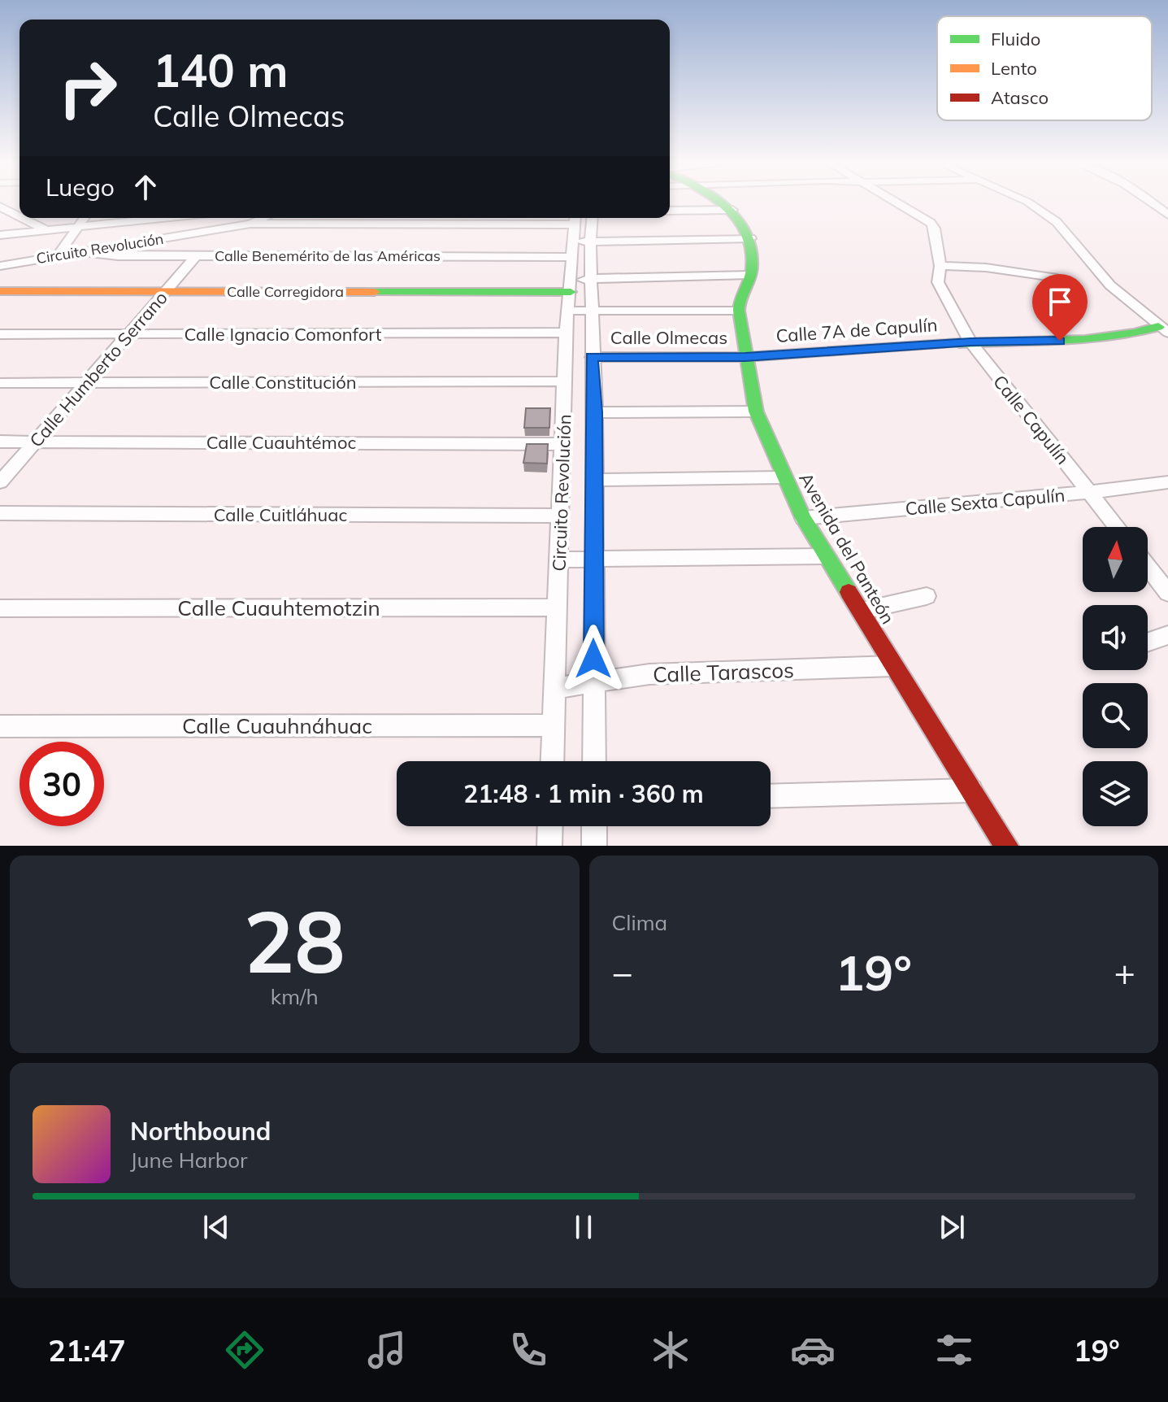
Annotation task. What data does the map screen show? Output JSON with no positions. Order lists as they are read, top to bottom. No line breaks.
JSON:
{"streets":{"street":["Circuito Revolución","Calle Benemérito de las Américas","Calle Corregidora","Calle 7A de Capulín","Calle Ignacio Comonfort","Calle Olmecas","Calle Humberto Serrano","Calle Constitución","Calle Capulín","Calle Cuauhtémoc","Calle Sexta Capulín","Calle Cuitláhuac","Avenida del Panteón","Calle Cuauhtemotzin","Calle Tarascos","Calle Cuauhnáhuac"]},"crossings":[["Circuito Revolución","Calle Benemérito de las Américas"],["Circuito Revolución","Calle Corregidora"],["Circuito Revolución","Calle Ignacio Comonfort"],["Circuito Revolución","Calle Olmecas"],["Circuito Revolución","Calle Constitución"],["Circuito Revolución","Calle Cuauhtémoc"],["Circuito Revolución","Calle Cuitláhuac"],["Circuito Revolución","Calle Cuauhtemotzin"],["Circuito Revolución","Calle Tarascos"],["Circuito Revolución","Calle Cuauhnáhuac"],["Calle Benemérito de las Américas","Calle Humberto Serrano"],["Calle Corregidora","Calle Humberto Serrano"],["Calle 7A de Capulín","Calle Olmecas"],["Calle 7A de Capulín","Calle Capulín"],["Calle 7A de Capulín","Avenida del Panteón"],["Calle Ignacio Comonfort","Calle Humberto Serrano"],["Calle Olmecas","Avenida del Panteón"],["Calle Humberto Serrano","Calle Constitución"],["Calle Humberto Serrano","Calle Cuauhtémoc"],["Calle Capulín","Calle Sexta Capulín"],["Calle Sexta Capulín","Avenida del Panteón"],["Avenida del Panteón","Calle Tarascos"]],"legend":["Fluido","Lento","Atasco"],"north":"top","page":{"turn":["140 m","Calle Olmecas"],"then":"Luego","limit":"30","trip":"21:48 · 1 min · 360 m","tile":[["28","km/h"],"Clima"],"heat":["−","19°","+"],"song":["Northbound","June Harbor"],"tabs":["21:47","19°"]}}
